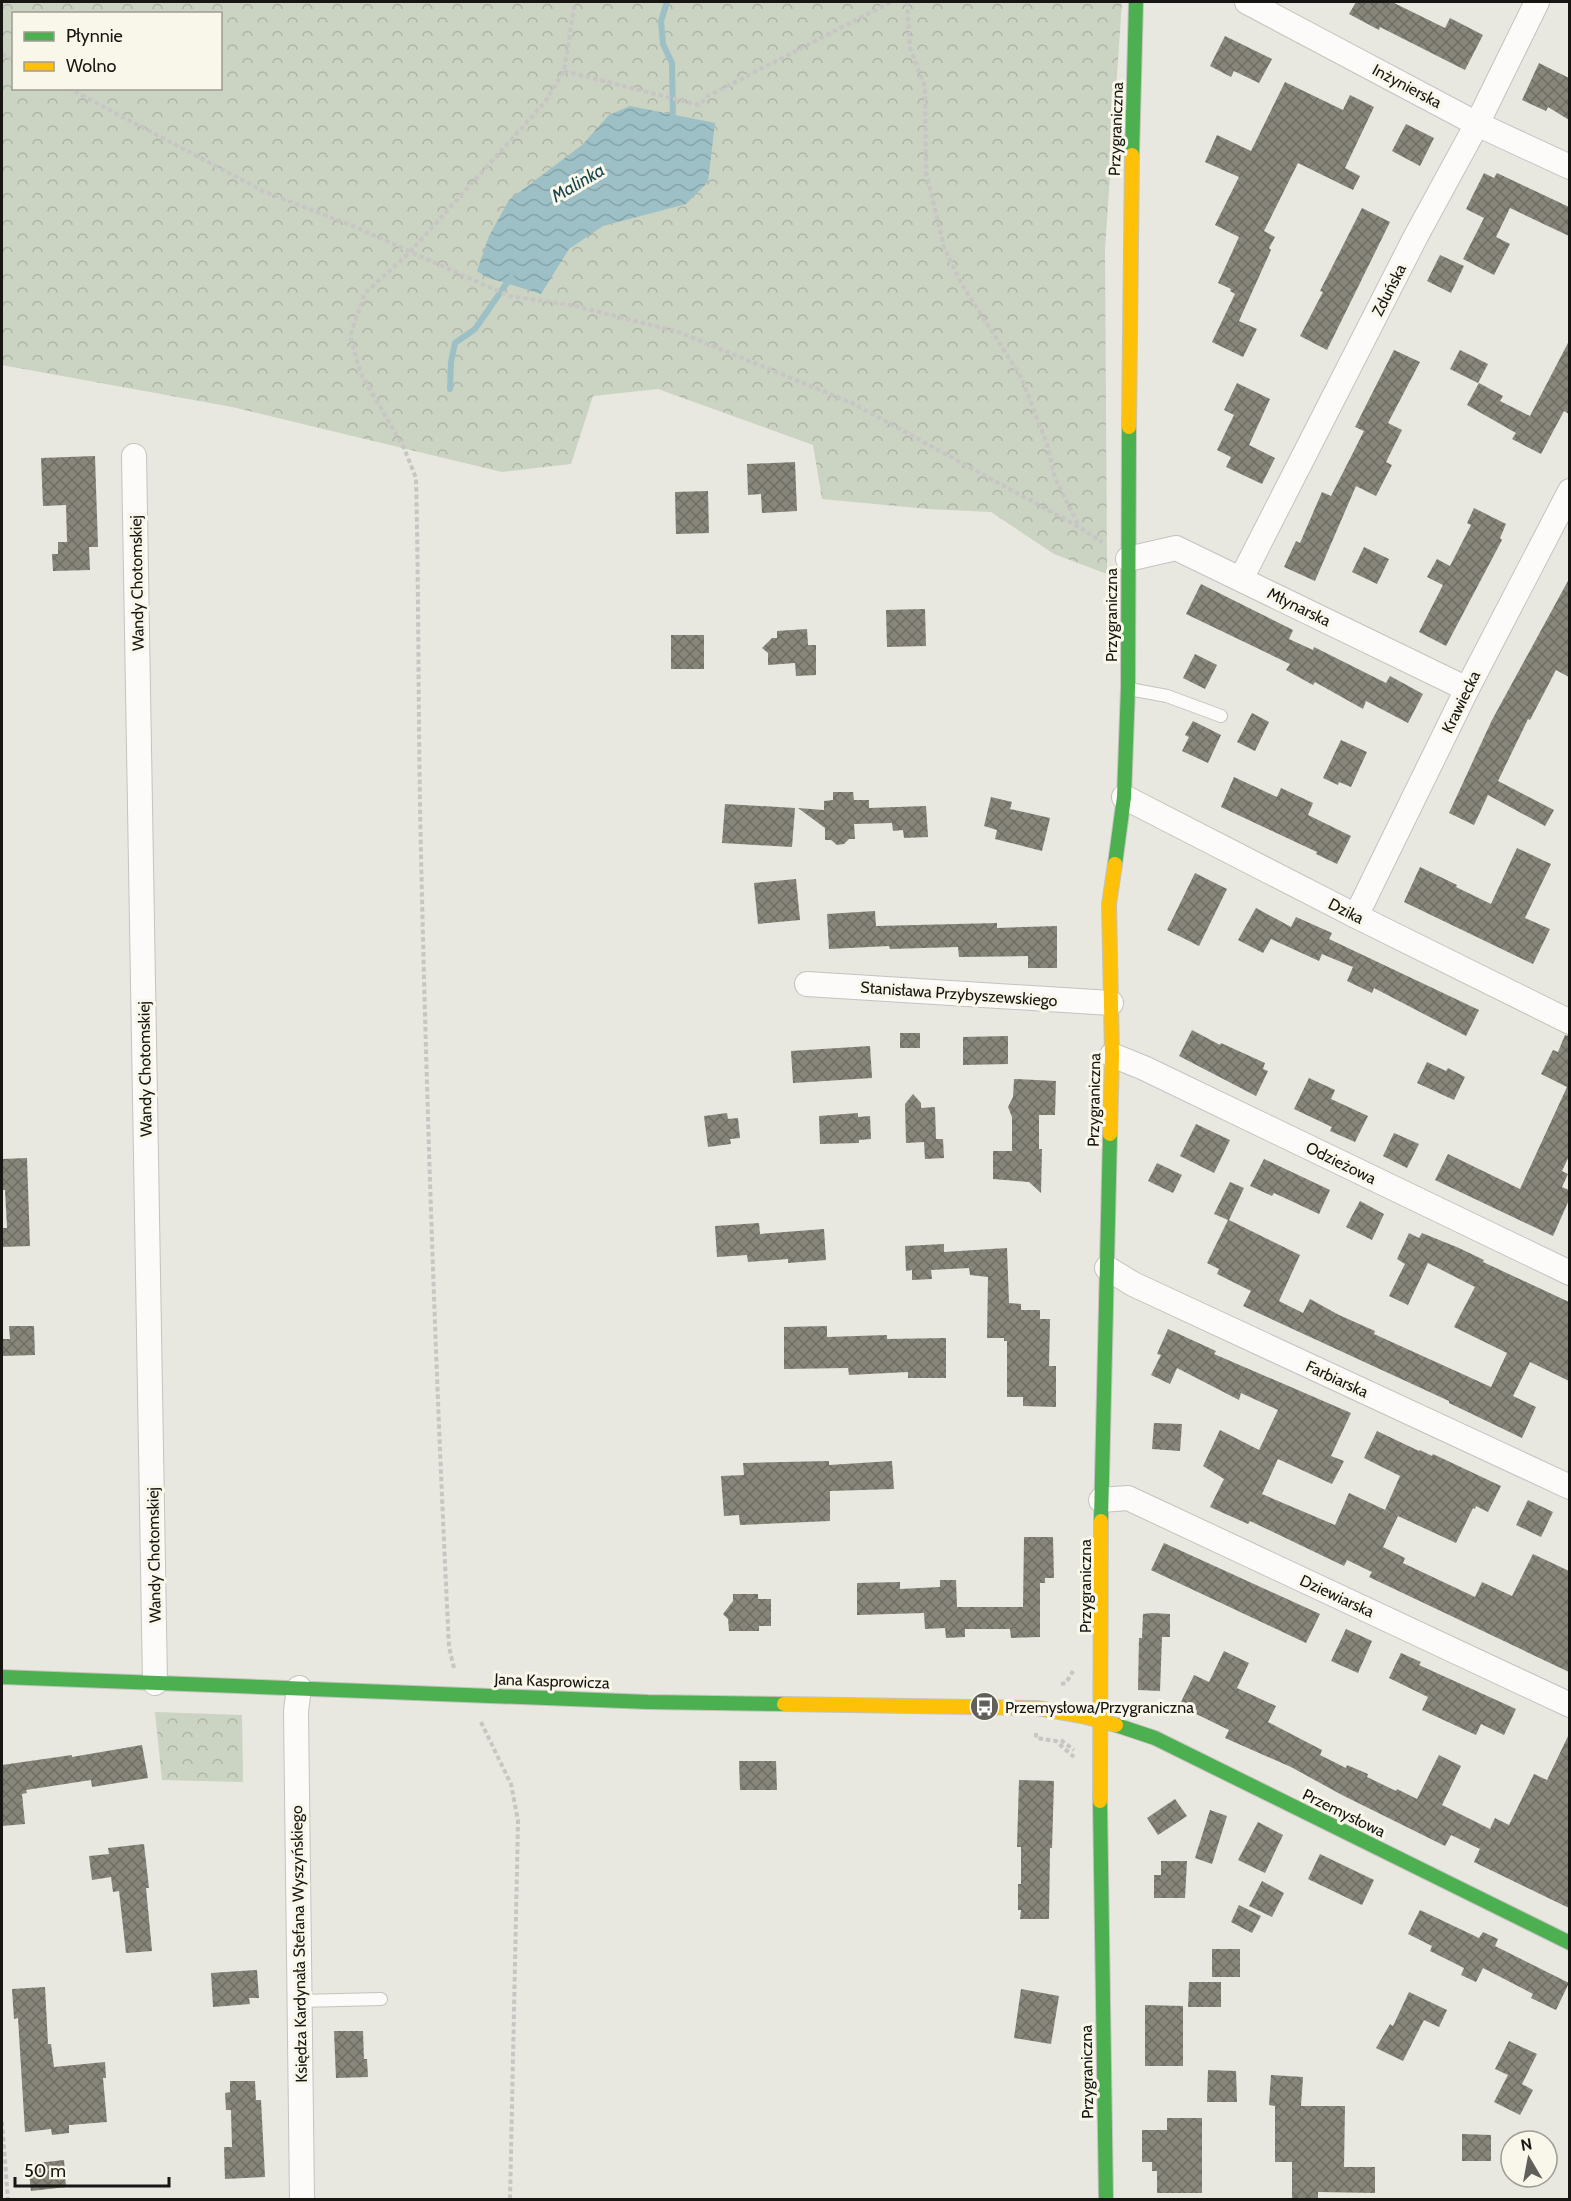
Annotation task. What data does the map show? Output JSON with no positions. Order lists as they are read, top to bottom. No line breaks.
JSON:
{"streets":{"street":["Inżynierska","Przygraniczna","Zduńska","Wandy Chotomskiej","Młynarska","Krawiecka","Dzika","Stanisława Przybyszewskiego","Odzieżowa","Farbiarska","Dziewiarska","Jana Kasprowicza","Przemysłowa","Księdza Kardynała Stefana Wyszyńskiego"]},"crossings":[["Inżynierska","Zduńska"],["Przygraniczna","Młynarska"],["Przygraniczna","Dzika"],["Przygraniczna","Stanisława Przybyszewskiego"],["Przygraniczna","Odzieżowa"],["Przygraniczna","Farbiarska"],["Przygraniczna","Dziewiarska"],["Przygraniczna","Jana Kasprowicza"],["Przygraniczna","Przemysłowa"],["Zduńska","Młynarska"],["Wandy Chotomskiej","Jana Kasprowicza"],["Młynarska","Krawiecka"],["Krawiecka","Dzika"],["Jana Kasprowicza","Przemysłowa"],["Jana Kasprowicza","Księdza Kardynała Stefana Wyszyńskiego"]],"water":["Malinka"],"places":{"bus stop":["Przemysłowa/Przygraniczna"]},"legend":["Płynnie","Wolno"],"scale_bar":"50 m","north":"top"}
